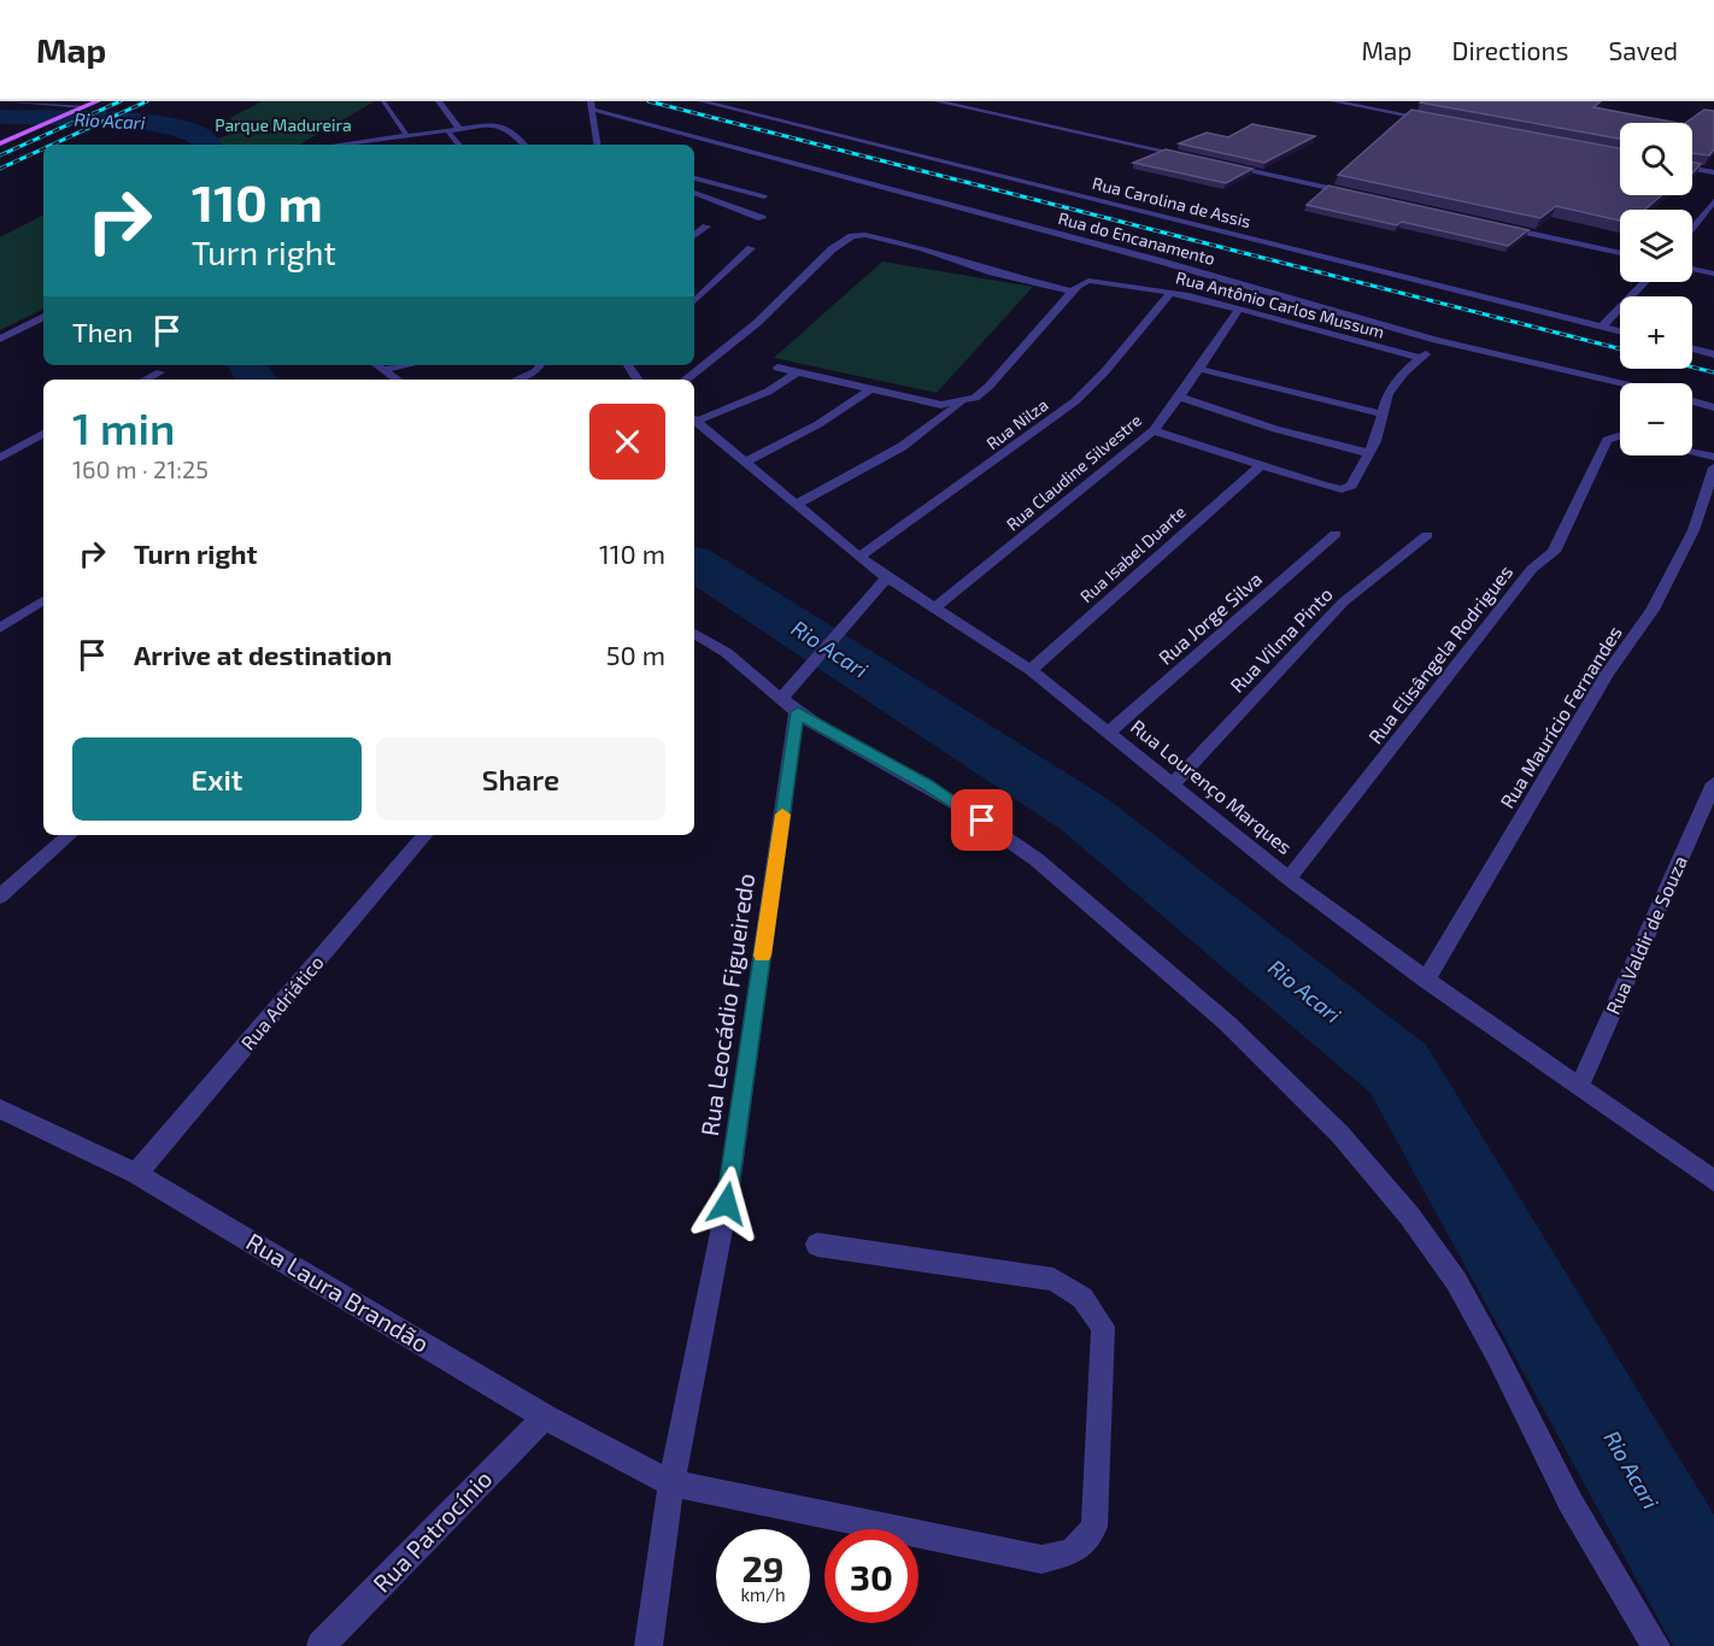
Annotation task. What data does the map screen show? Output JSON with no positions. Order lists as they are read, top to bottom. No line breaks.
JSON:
{"streets":{"street":["Rua Carolina de Assis","Rua do Encanamento","Rua Antônio Carlos Mussum","Rua Nilza","Rua Claudine Silvestre","Rua Isabel Duarte","Rua Jorge Silva","Rua Vilma Pinto","Rua Elisângela Rodrigues","Rua Maurício Fernandes","Rua Lourenço Marques","Rua Valdir de Souza","Rua Adriático","Rua Leocádio Figueiredo","Rua Laura Brandão","Rua Patrocínio"]},"crossings":[["Rua Antônio Carlos Mussum","Rua Nilza"],["Rua Antônio Carlos Mussum","Rua Claudine Silvestre"],["Rua Nilza","Rua Lourenço Marques"],["Rua Claudine Silvestre","Rua Lourenço Marques"],["Rua Isabel Duarte","Rua Lourenço Marques"],["Rua Jorge Silva","Rua Lourenço Marques"],["Rua Vilma Pinto","Rua Lourenço Marques"],["Rua Elisângela Rodrigues","Rua Lourenço Marques"],["Rua Maurício Fernandes","Rua Lourenço Marques"],["Rua Lourenço Marques","Rua Valdir de Souza"],["Rua Adriático","Rua Laura Brandão"],["Rua Leocádio Figueiredo","Rua Laura Brandão"],["Rua Laura Brandão","Rua Patrocínio"]],"water":["Rio Acari"],"parks":["Parque Madureira"],"page":{"header":"Map","nav":["Map","Directions","Saved"],"map_buttons":["+","−"],"turn":["110 m","Turn right"],"then":"Then","heading":["1 min","160 m · 21:25"],"list":[{"name":"Turn right","value":"110 m"},{"name":"Arrive at destination","value":"50 m"}],"buttons":["Exit","Share"],"speed":"29 km/h","limit":"30"}}
